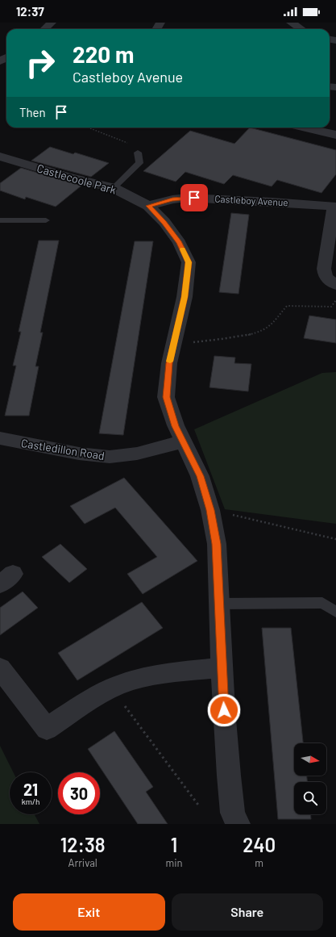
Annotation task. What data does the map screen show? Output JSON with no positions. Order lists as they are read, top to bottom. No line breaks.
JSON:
{"streets":{"street":["Castlecoole Park","Castleboy Avenue","Castledillon Road"]},"crossings":[["Castlecoole Park","Castleboy Avenue"],["Castlecoole Park","Castledillon Road"]],"north":"right","page":{"status":"12:37","turn":["220 m","Castleboy Avenue"],"then":"Then","speed":"21 km/h","limit":"30","eta":["12:38","Arrival","1","min","240","m"],"buttons":["Exit","Share"]}}
